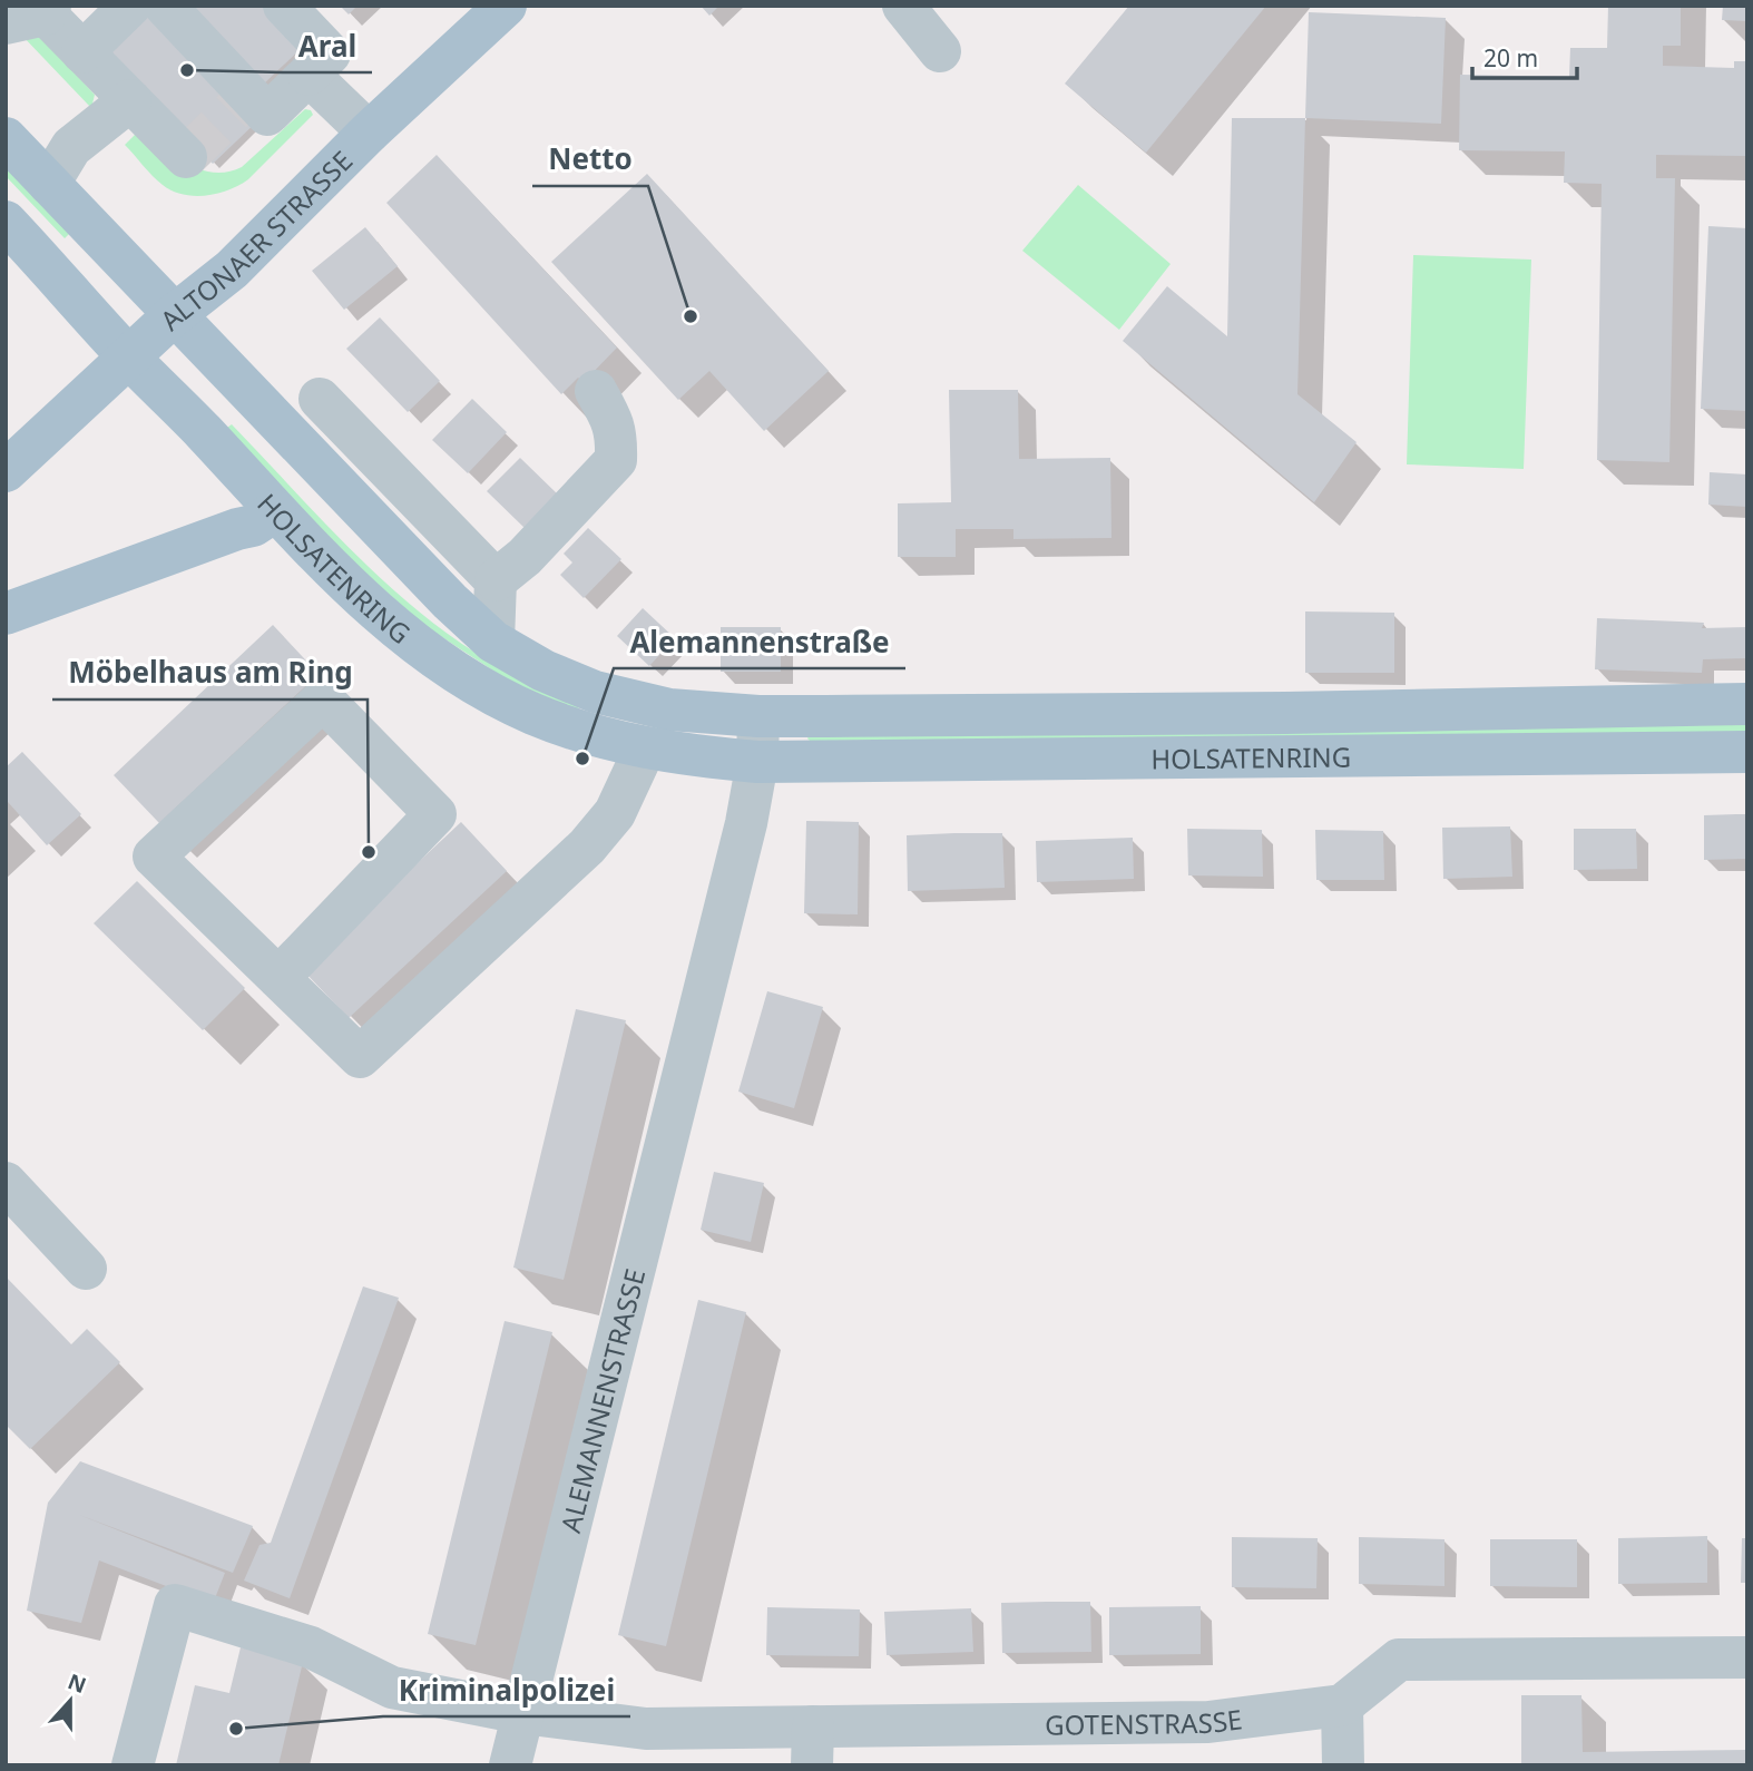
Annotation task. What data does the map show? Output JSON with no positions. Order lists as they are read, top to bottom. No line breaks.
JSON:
{"streets":{"main road":["ALTONAER STRASSE","HOLSATENRING"],"street":["ALEMANNENSTRASSE","GOTENSTRASSE"]},"crossings":[["ALTONAER STRASSE","HOLSATENRING"],["HOLSATENRING","ALEMANNENSTRASSE"],["ALEMANNENSTRASSE","GOTENSTRASSE"]],"places":["Aral","Netto","Alemannenstraße","Möbelhaus am Ring","Kriminalpolizei"],"scale_bar":"20 m","north":"top"}
